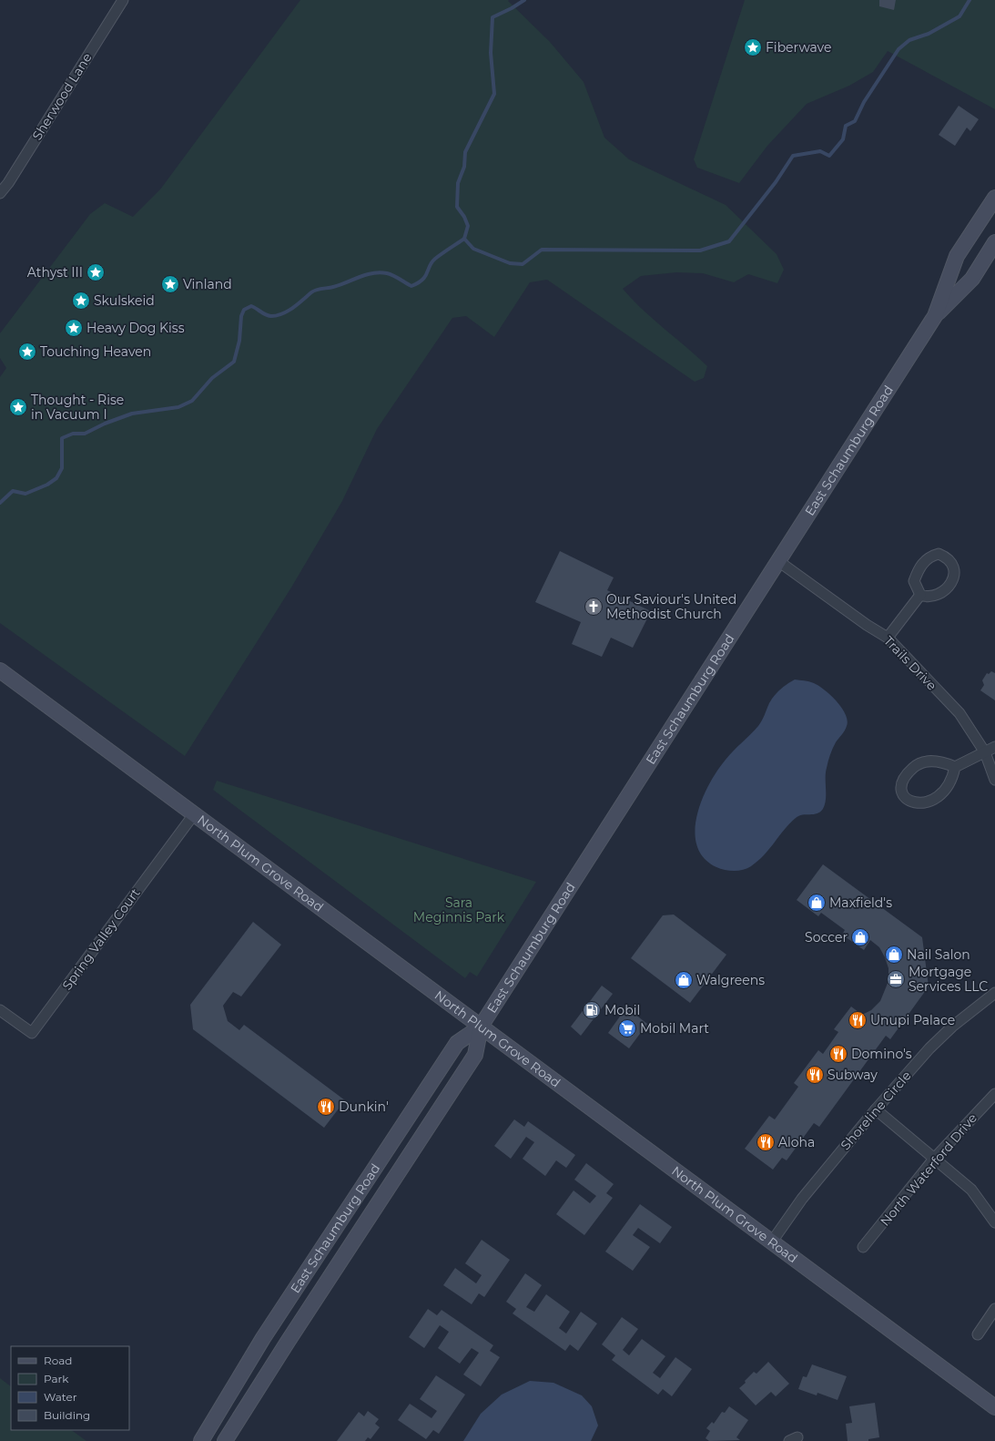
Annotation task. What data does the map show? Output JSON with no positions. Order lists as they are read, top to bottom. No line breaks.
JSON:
{"streets":{"main road":["East Schaumburg Road","North Plum Grove Road"],"street":["Sherwood Lane","Trails Drive","Spring Valley Court","Shoreline Circle","North Waterford Drive"]},"crossings":[["East Schaumburg Road","Trails Drive"],["East Schaumburg Road","North Plum Grove Road"],["North Plum Grove Road","Spring Valley Court"],["North Plum Grove Road","Shoreline Circle"]],"parks":["Sara Meginnis Park"],"places":{"place":["Fiberwave","Athyst III","Vinland","Skulskeid","Heavy Dog Kiss","Touching Heaven","Thought - Rise in Vacuum I"],"church":["Our Saviour's United Methodist Church"],"shop":["Maxfield's","Soccer","Nail Salon","Walgreens"],"office":["Mortgage Services LLC"],"fuel station":["Mobil"],"restaurant":["Unupi Palace","Domino's","Subway","Dunkin'","Aloha"],"supermarket":["Mobil Mart"]},"legend":["Road","Park","Water","Building"]}
